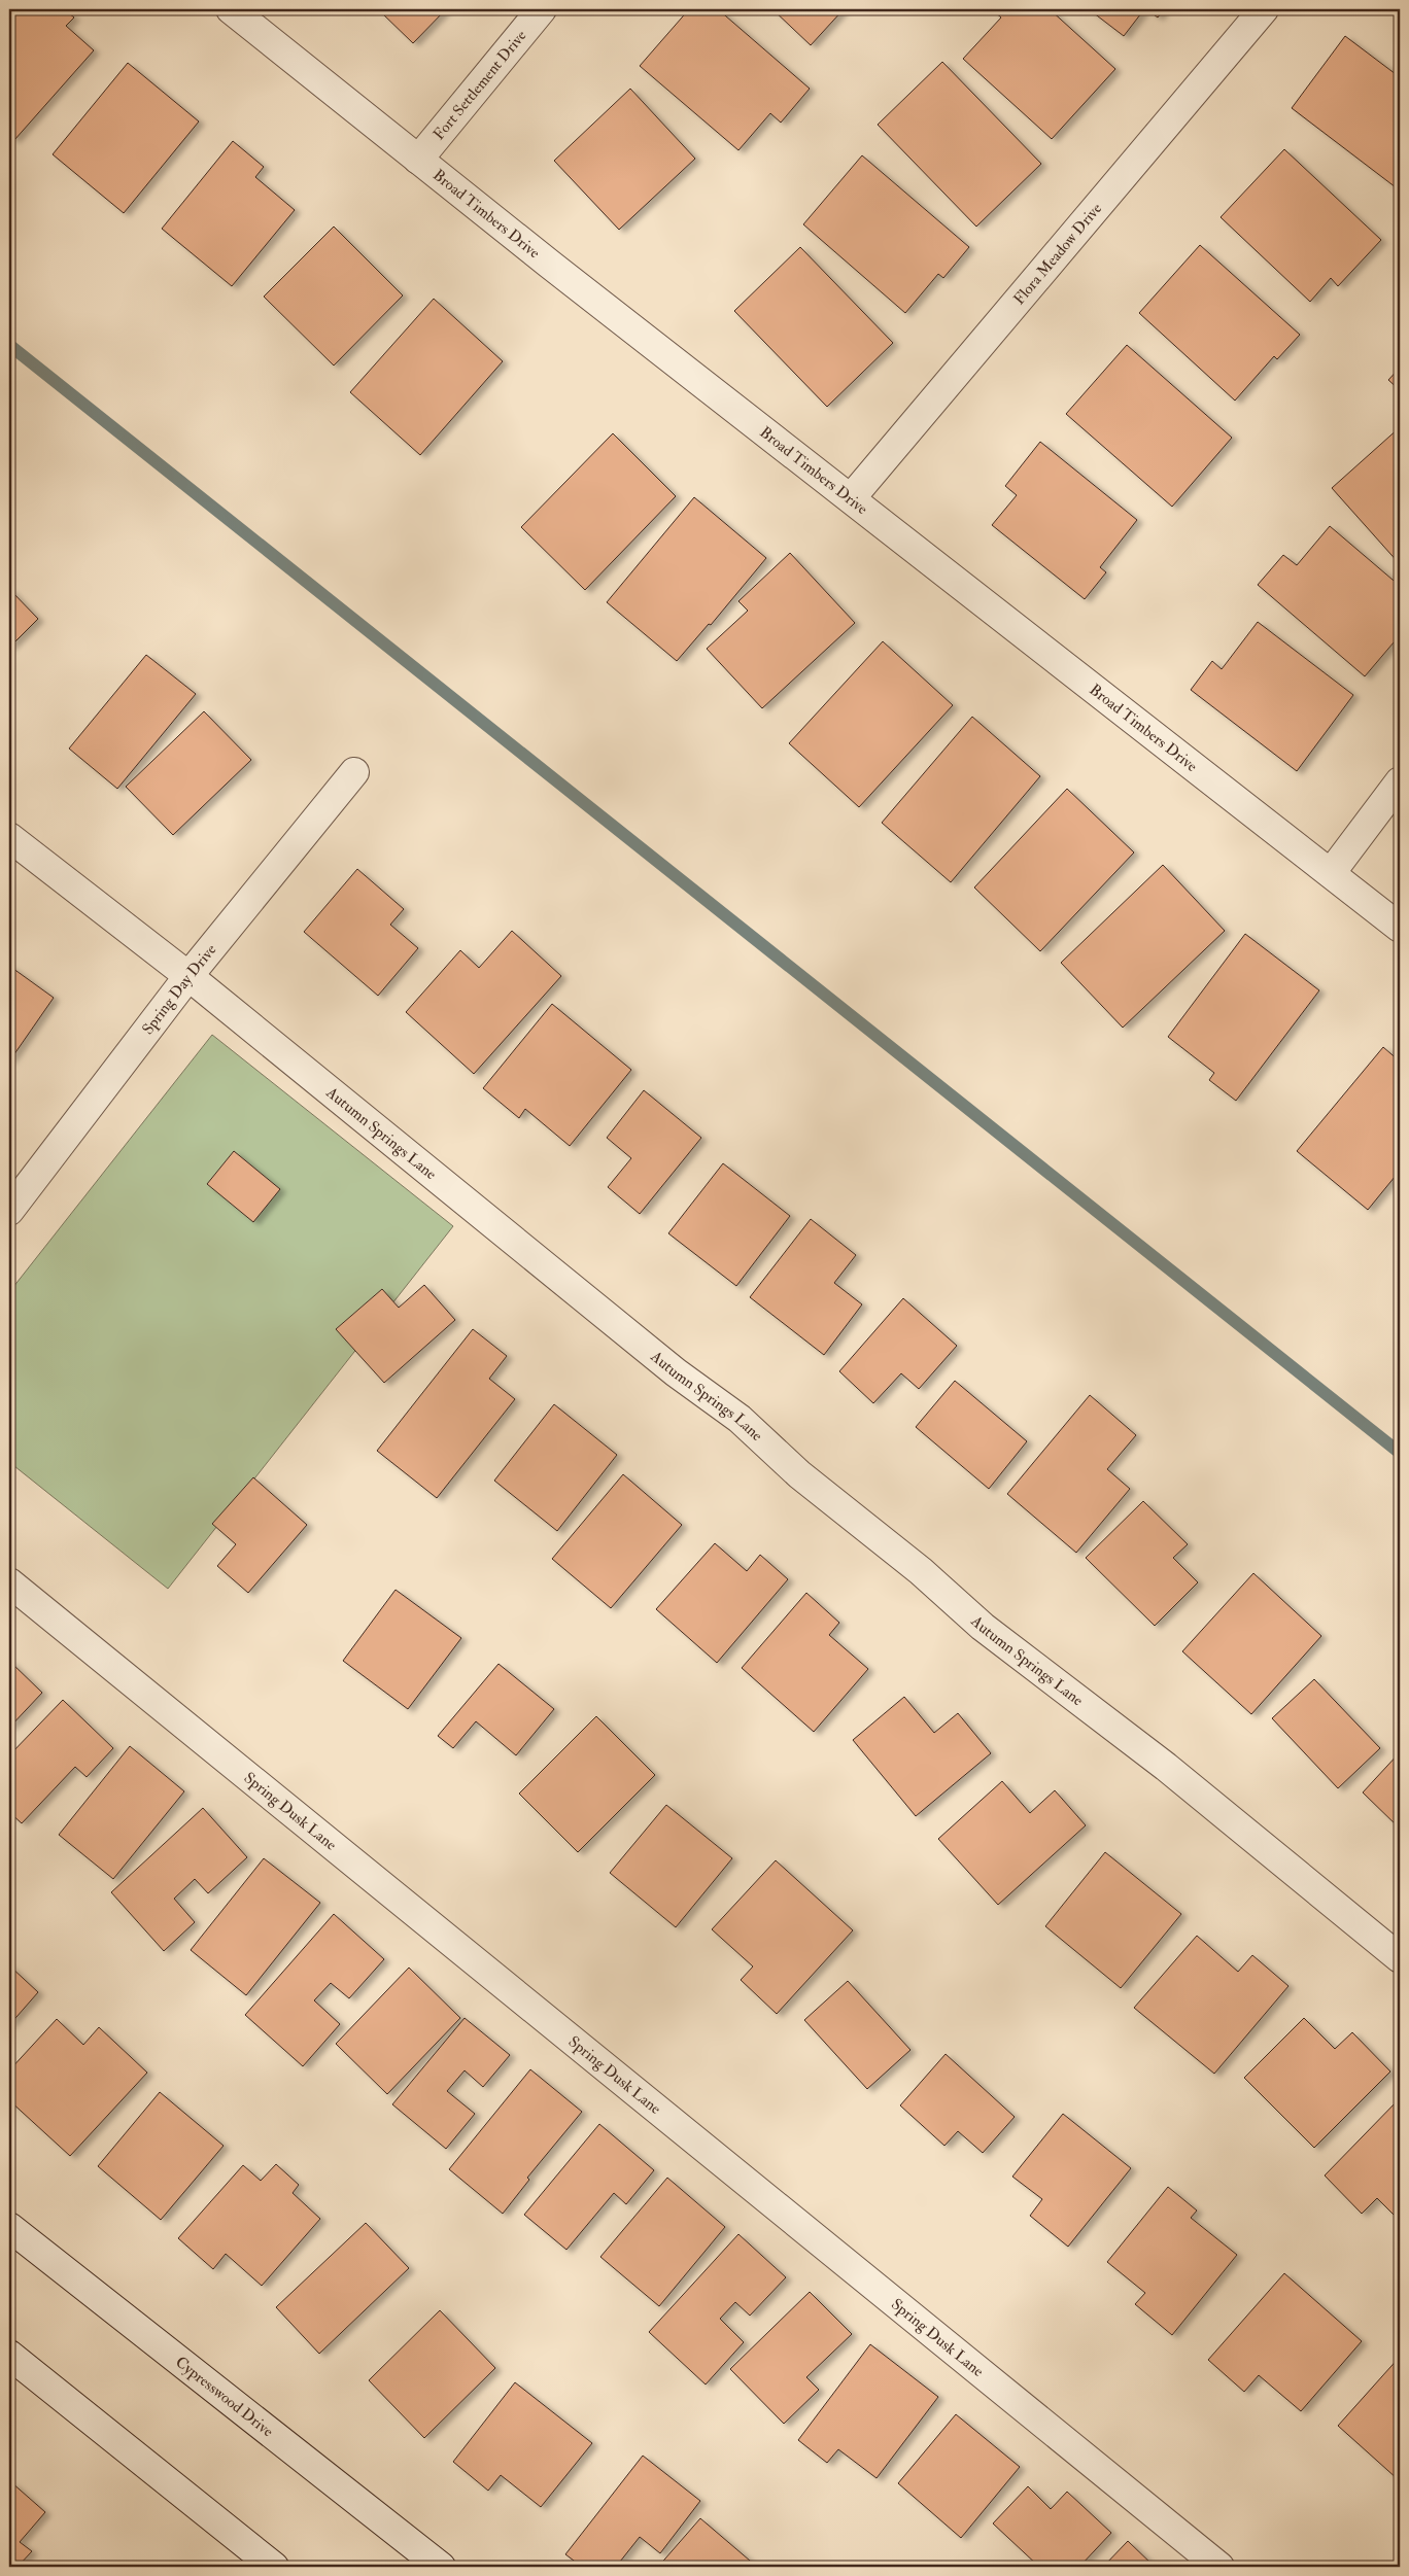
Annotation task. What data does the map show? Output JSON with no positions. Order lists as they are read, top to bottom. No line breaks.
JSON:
{"streets":{"street":["Fort Settlement Drive","Broad Timbers Drive","Flora Meadow Drive","Spring Day Drive","Autumn Springs Lane","Spring Dusk Lane","Cypresswood Drive"]},"crossings":[["Fort Settlement Drive","Broad Timbers Drive"],["Broad Timbers Drive","Flora Meadow Drive"],["Spring Day Drive","Autumn Springs Lane"]]}
